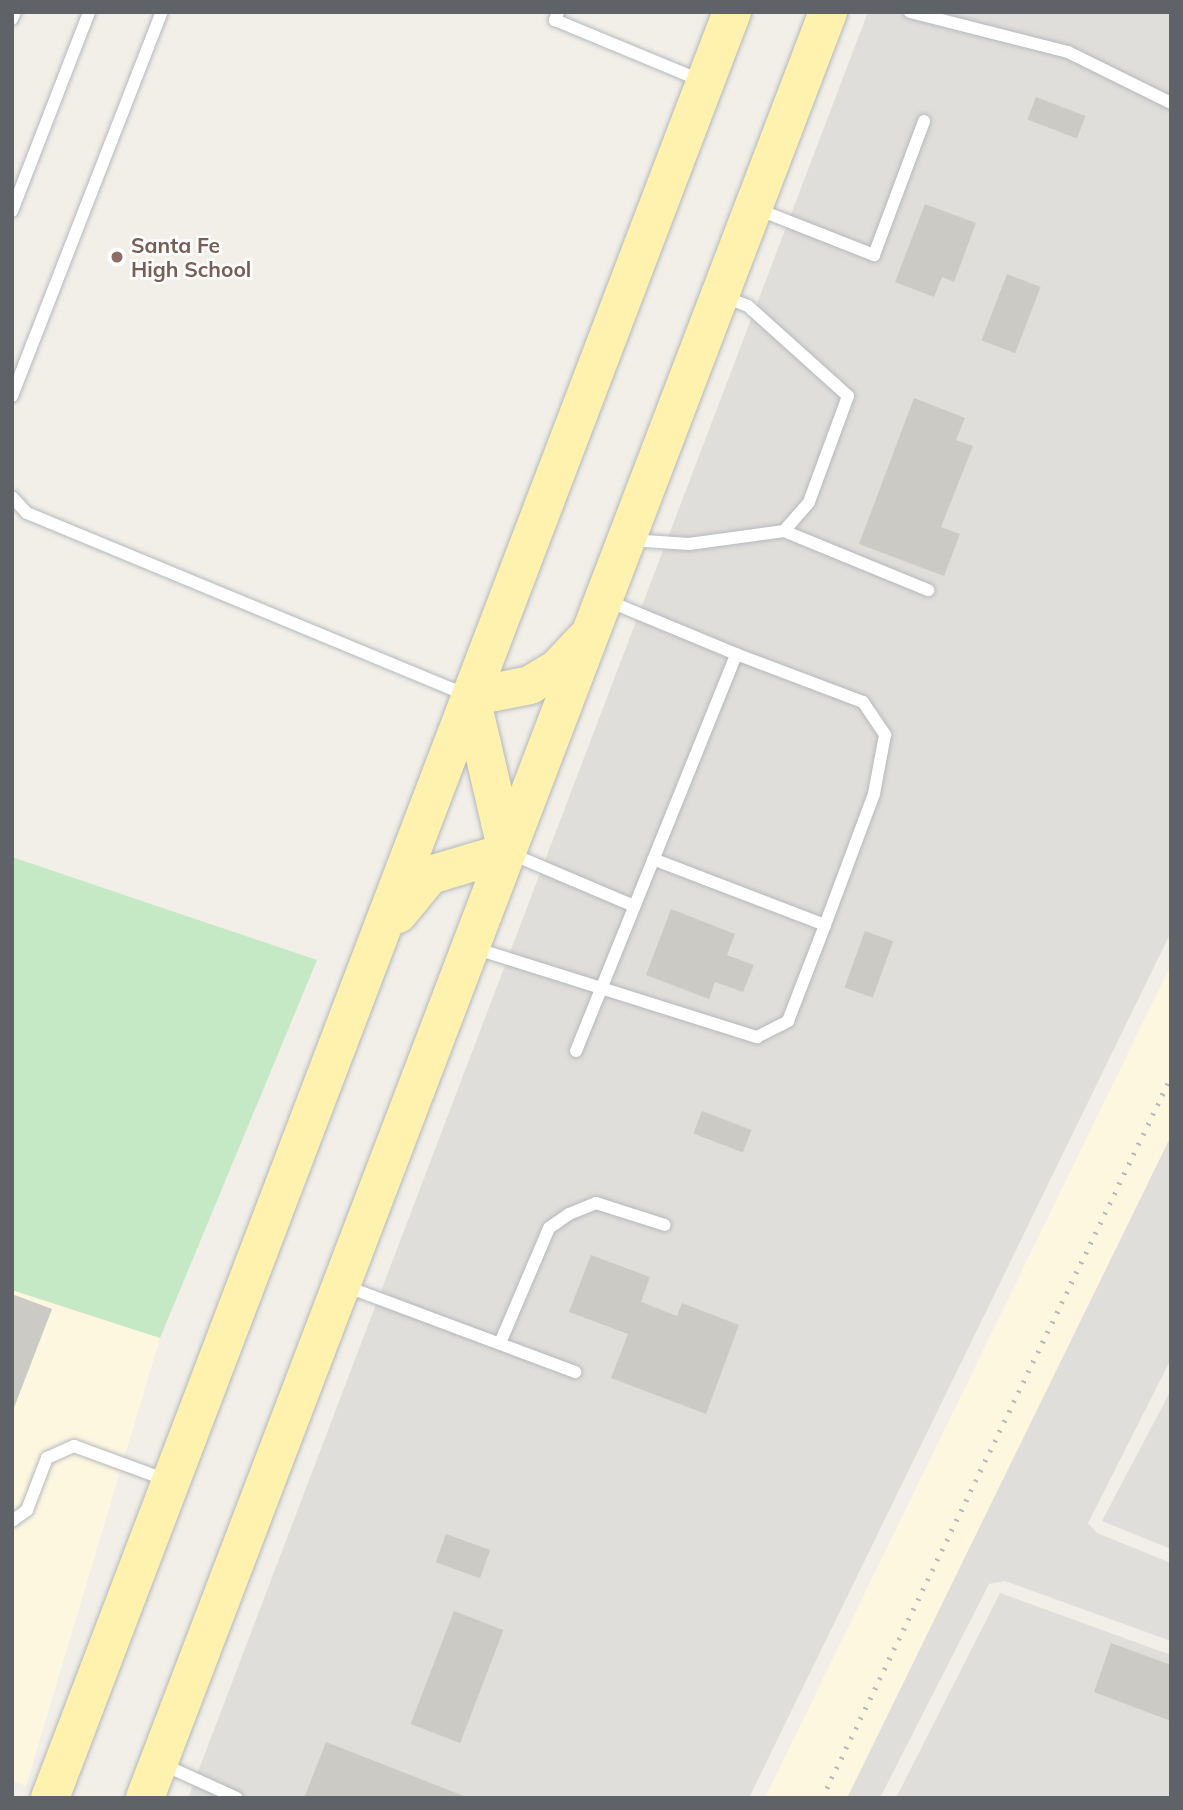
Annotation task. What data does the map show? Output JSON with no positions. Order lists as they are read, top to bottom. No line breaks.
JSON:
{"places":["Santa Fe High School"]}
